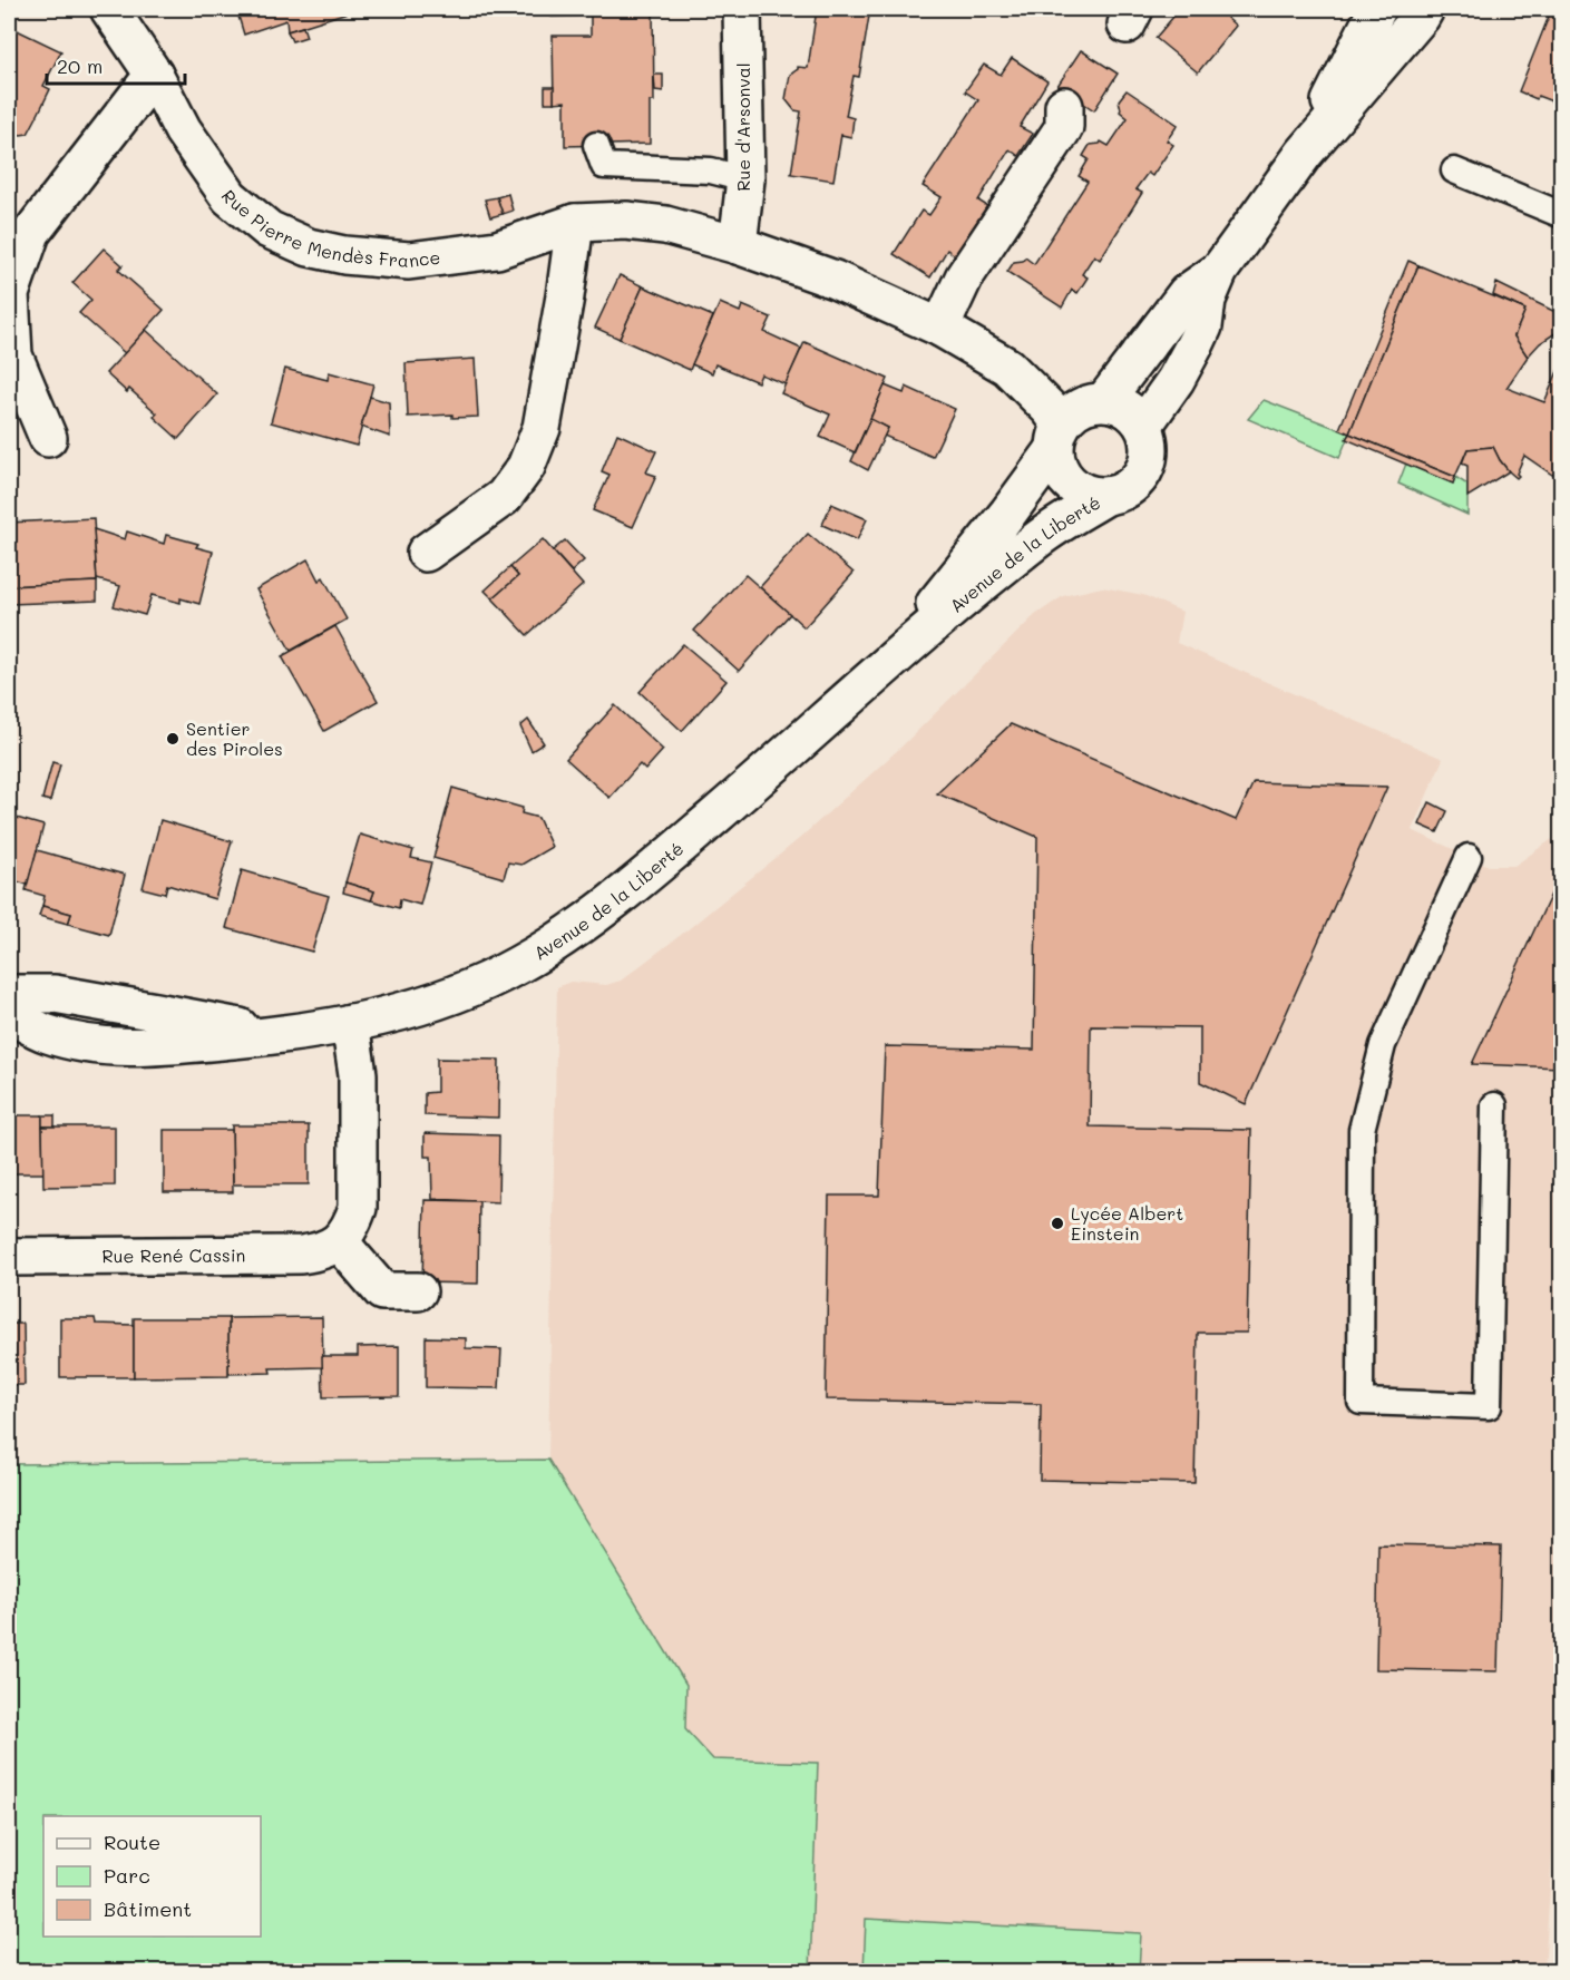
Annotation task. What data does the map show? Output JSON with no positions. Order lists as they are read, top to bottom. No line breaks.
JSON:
{"streets":{"street":["Rue d'Arsonval","Rue Pierre Mendès France","Avenue de la Liberté","Rue René Cassin"]},"crossings":[["Rue d'Arsonval","Rue Pierre Mendès France"],["Rue Pierre Mendès France","Avenue de la Liberté"]],"places":["Sentier des Piroles","Lycée Albert Einstein"],"legend":["Route","Parc","Bâtiment"],"scale_bar":"20 m"}
